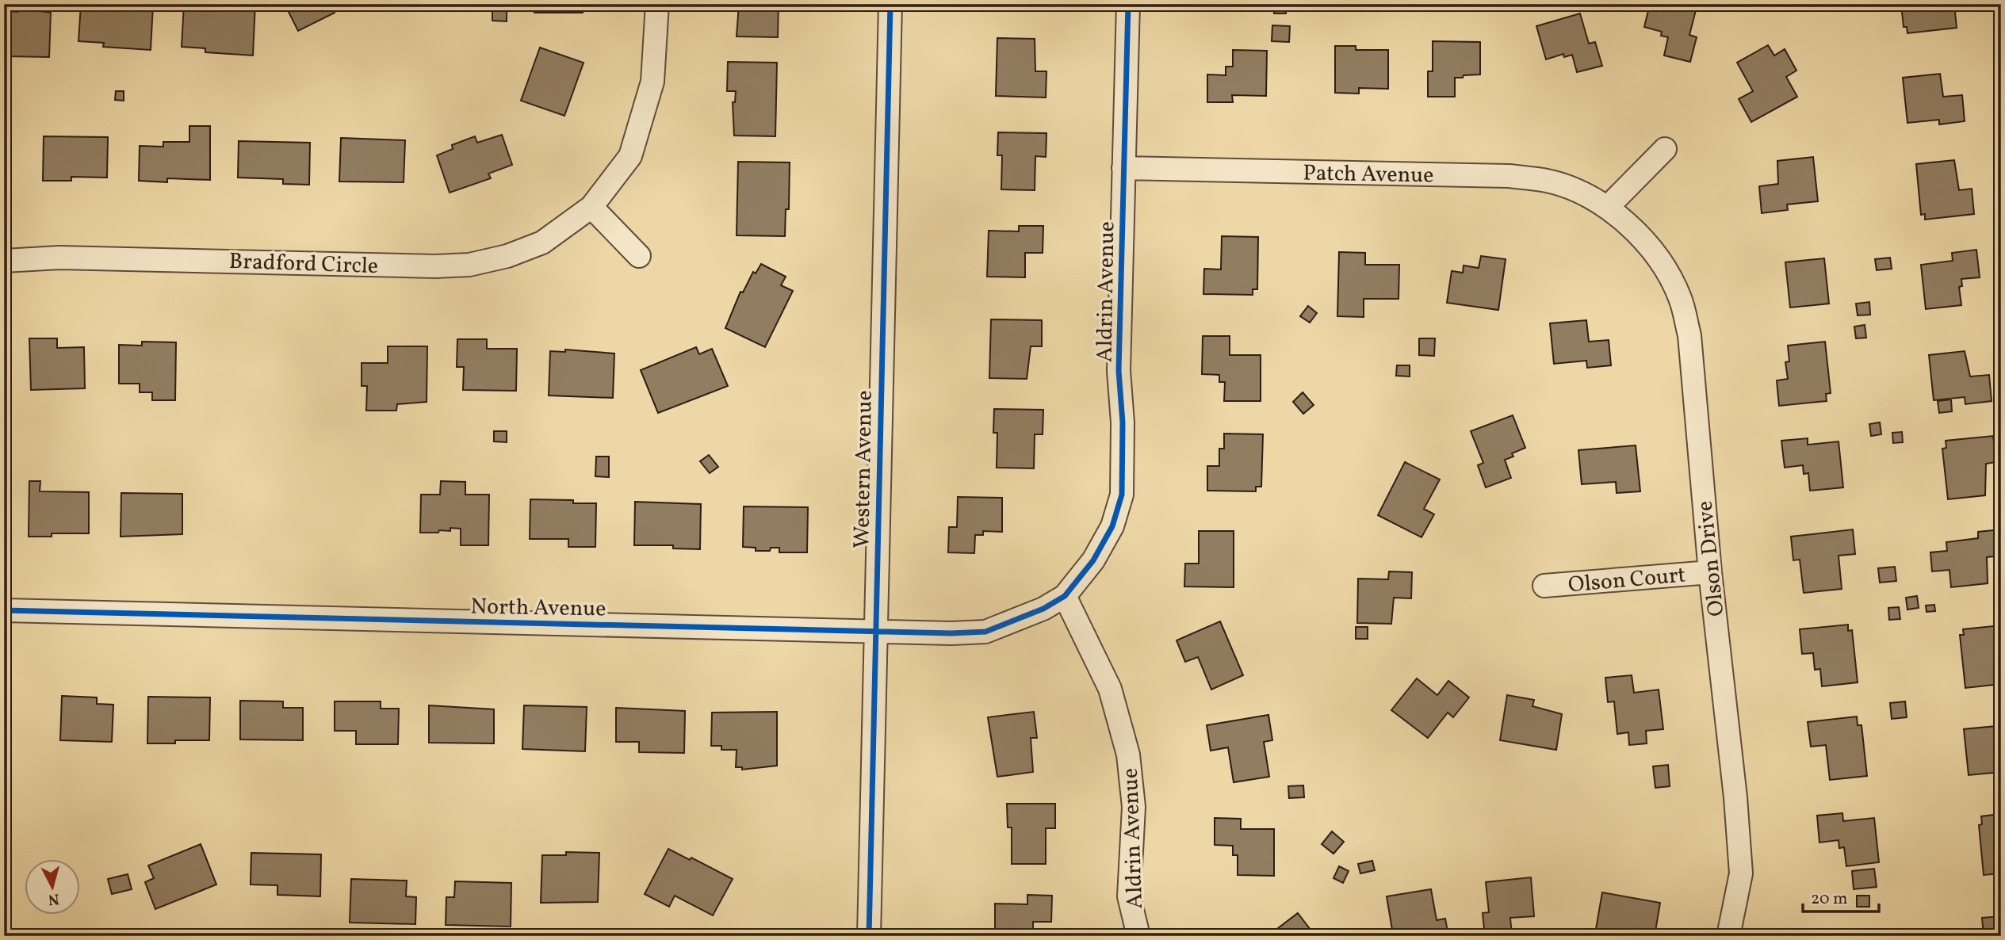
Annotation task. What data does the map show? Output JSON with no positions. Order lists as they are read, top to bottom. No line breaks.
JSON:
{"streets":{"street":["Patch Avenue","Bradford Circle","Aldrin Avenue","Western Avenue","Olson Drive","Olson Court","North Avenue"]},"crossings":[["Patch Avenue","Aldrin Avenue"],["Patch Avenue","Olson Drive"],["Aldrin Avenue","North Avenue"],["Western Avenue","North Avenue"],["Olson Drive","Olson Court"]],"scale_bar":"20 m","north":"bottom"}
